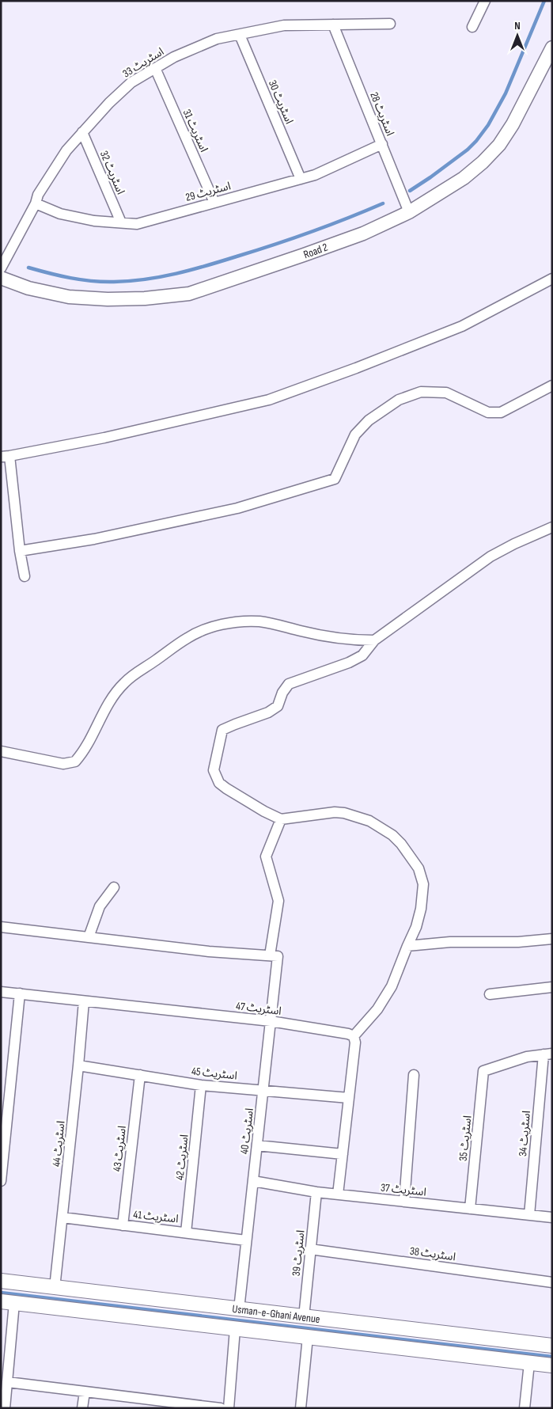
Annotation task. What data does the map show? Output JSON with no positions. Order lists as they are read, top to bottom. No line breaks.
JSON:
{"streets":{"main road":["Usman-e-Ghani Avenue"],"street":["اسٹریٹ 33","اسٹریٹ 30","اسٹریٹ 28","اسٹریٹ 31","اسٹریٹ 32","اسٹریٹ 29","Road 2","اسٹریٹ 47","اسٹریٹ 45","اسٹریٹ 40","اسٹریٹ 34","اسٹریٹ 35","اسٹریٹ 44","اسٹریٹ 43","اسٹریٹ 42","اسٹریٹ 37","اسٹریٹ 41","اسٹریٹ 39","اسٹریٹ 38"]},"crossings":[["اسٹریٹ 33","اسٹریٹ 30"],["اسٹریٹ 33","اسٹریٹ 28"],["اسٹریٹ 33","اسٹریٹ 31"],["اسٹریٹ 33","اسٹریٹ 32"],["اسٹریٹ 33","اسٹریٹ 29"],["اسٹریٹ 30","اسٹریٹ 29"],["اسٹریٹ 28","اسٹریٹ 29"],["اسٹریٹ 28","Road 2"],["اسٹریٹ 31","اسٹریٹ 29"],["اسٹریٹ 32","اسٹریٹ 29"],["اسٹریٹ 47","اسٹریٹ 40"],["اسٹریٹ 47","اسٹریٹ 44"],["اسٹریٹ 45","اسٹریٹ 40"],["اسٹریٹ 45","اسٹریٹ 44"],["اسٹریٹ 45","اسٹریٹ 43"],["اسٹریٹ 45","اسٹریٹ 42"],["اسٹریٹ 40","اسٹریٹ 37"],["اسٹریٹ 40","اسٹریٹ 41"],["اسٹریٹ 40","Usman-e-Ghani Avenue"],["اسٹریٹ 34","اسٹریٹ 35"],["اسٹریٹ 34","اسٹریٹ 37"],["اسٹریٹ 35","اسٹریٹ 37"],["اسٹریٹ 44","اسٹریٹ 41"],["اسٹریٹ 44","Usman-e-Ghani Avenue"],["اسٹریٹ 43","اسٹریٹ 41"],["اسٹریٹ 42","اسٹریٹ 41"],["اسٹریٹ 37","اسٹریٹ 39"],["اسٹریٹ 39","اسٹریٹ 38"],["اسٹریٹ 39","Usman-e-Ghani Avenue"]],"north":"top"}
